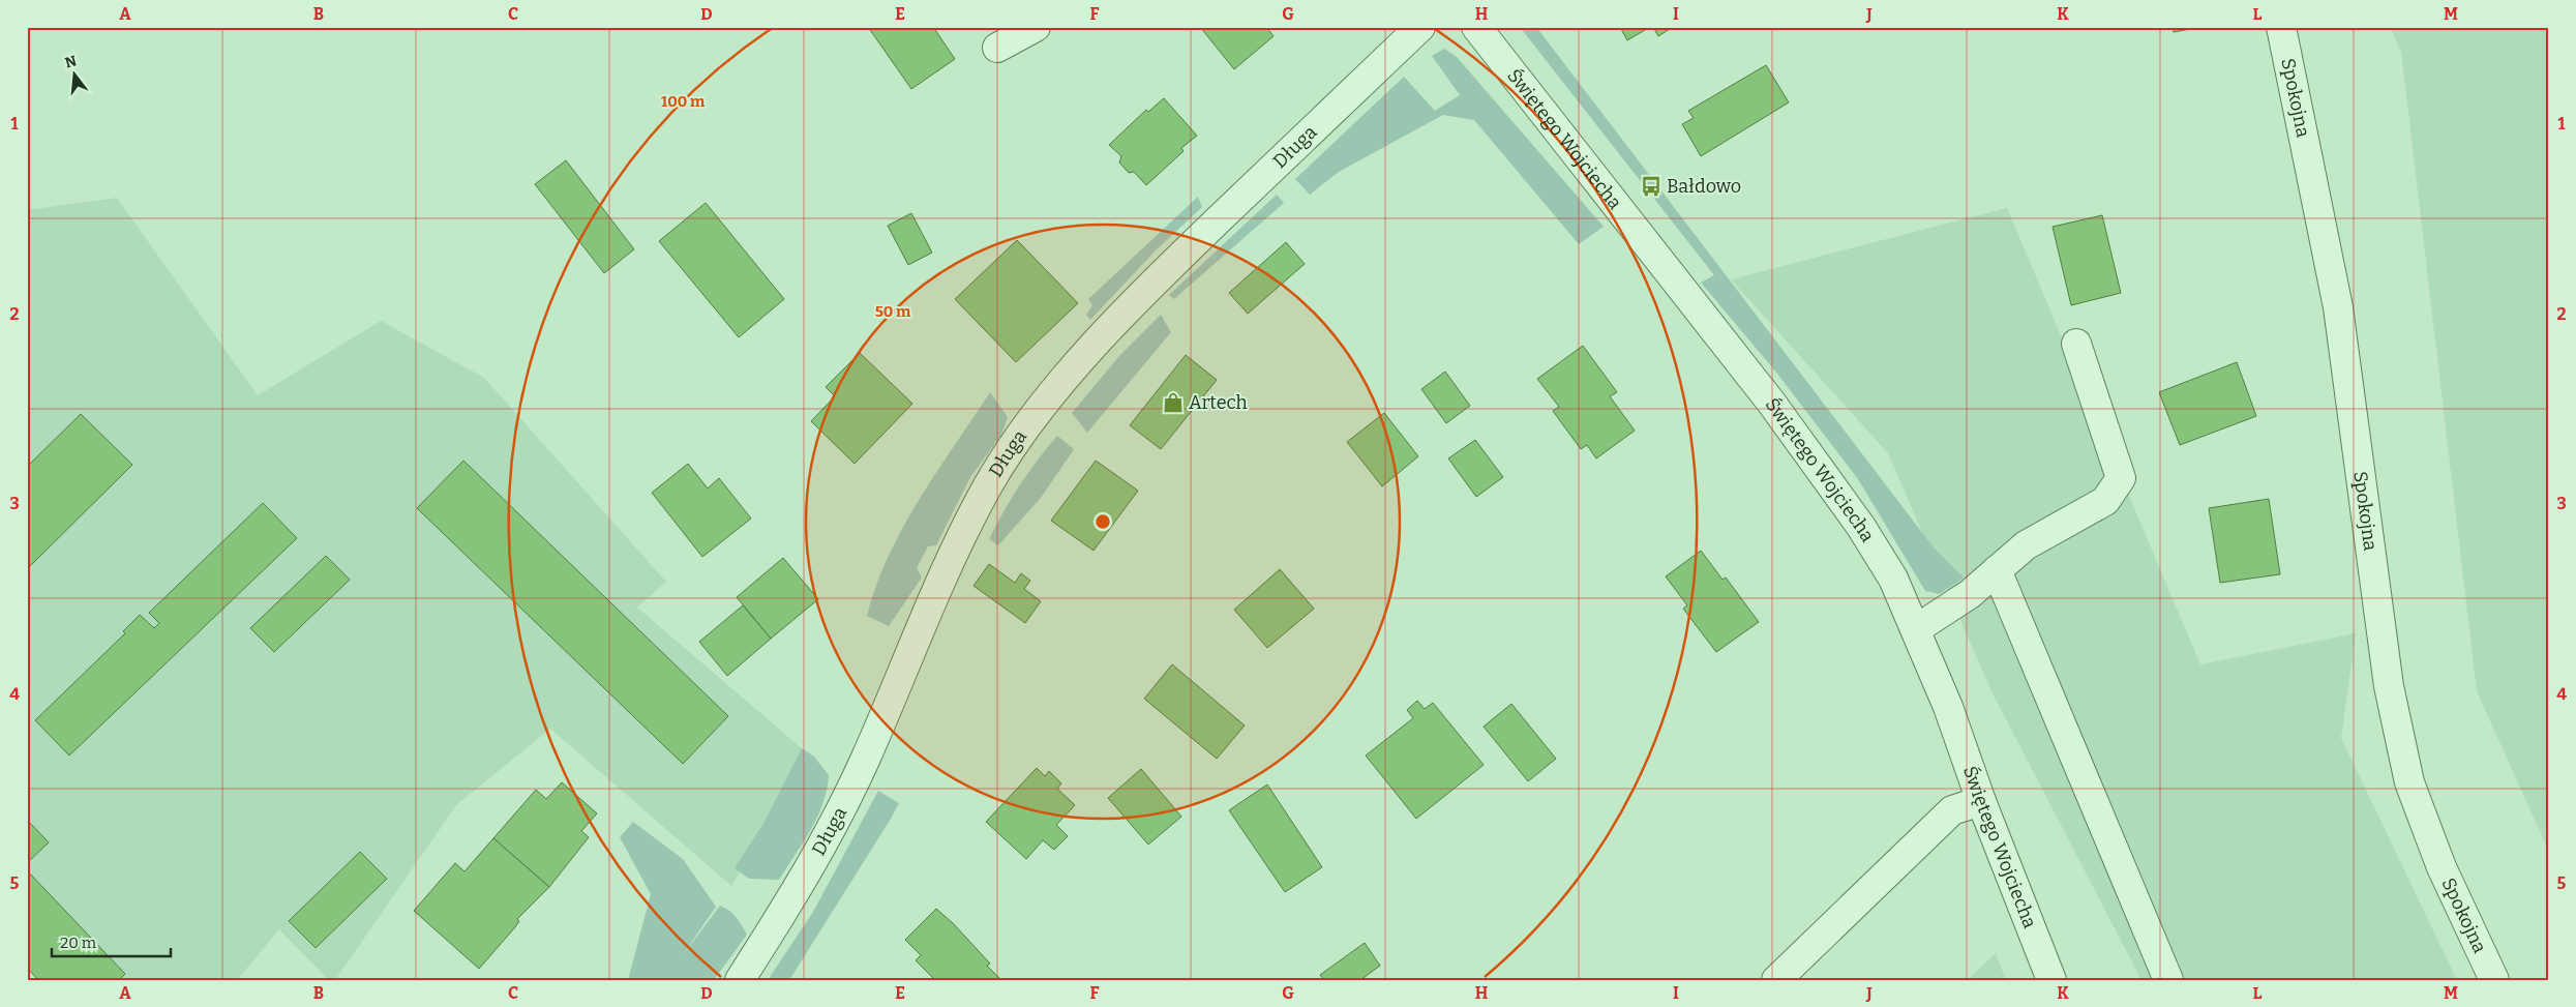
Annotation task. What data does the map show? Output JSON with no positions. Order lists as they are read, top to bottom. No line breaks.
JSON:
{"streets":{"street":["Spokojna","Świętego Wojciecha","Długa"]},"places":{"bus stop":["Bałdowo"],"shop":["Artech"]},"scale_bar":"20 m","north":"top","grid":{"columns":["A","B","C","D","E","F","G","H","I","J","K","L","M"],"rows":["1","2","3","4","5"]},"rings":["100 m","50 m"]}
